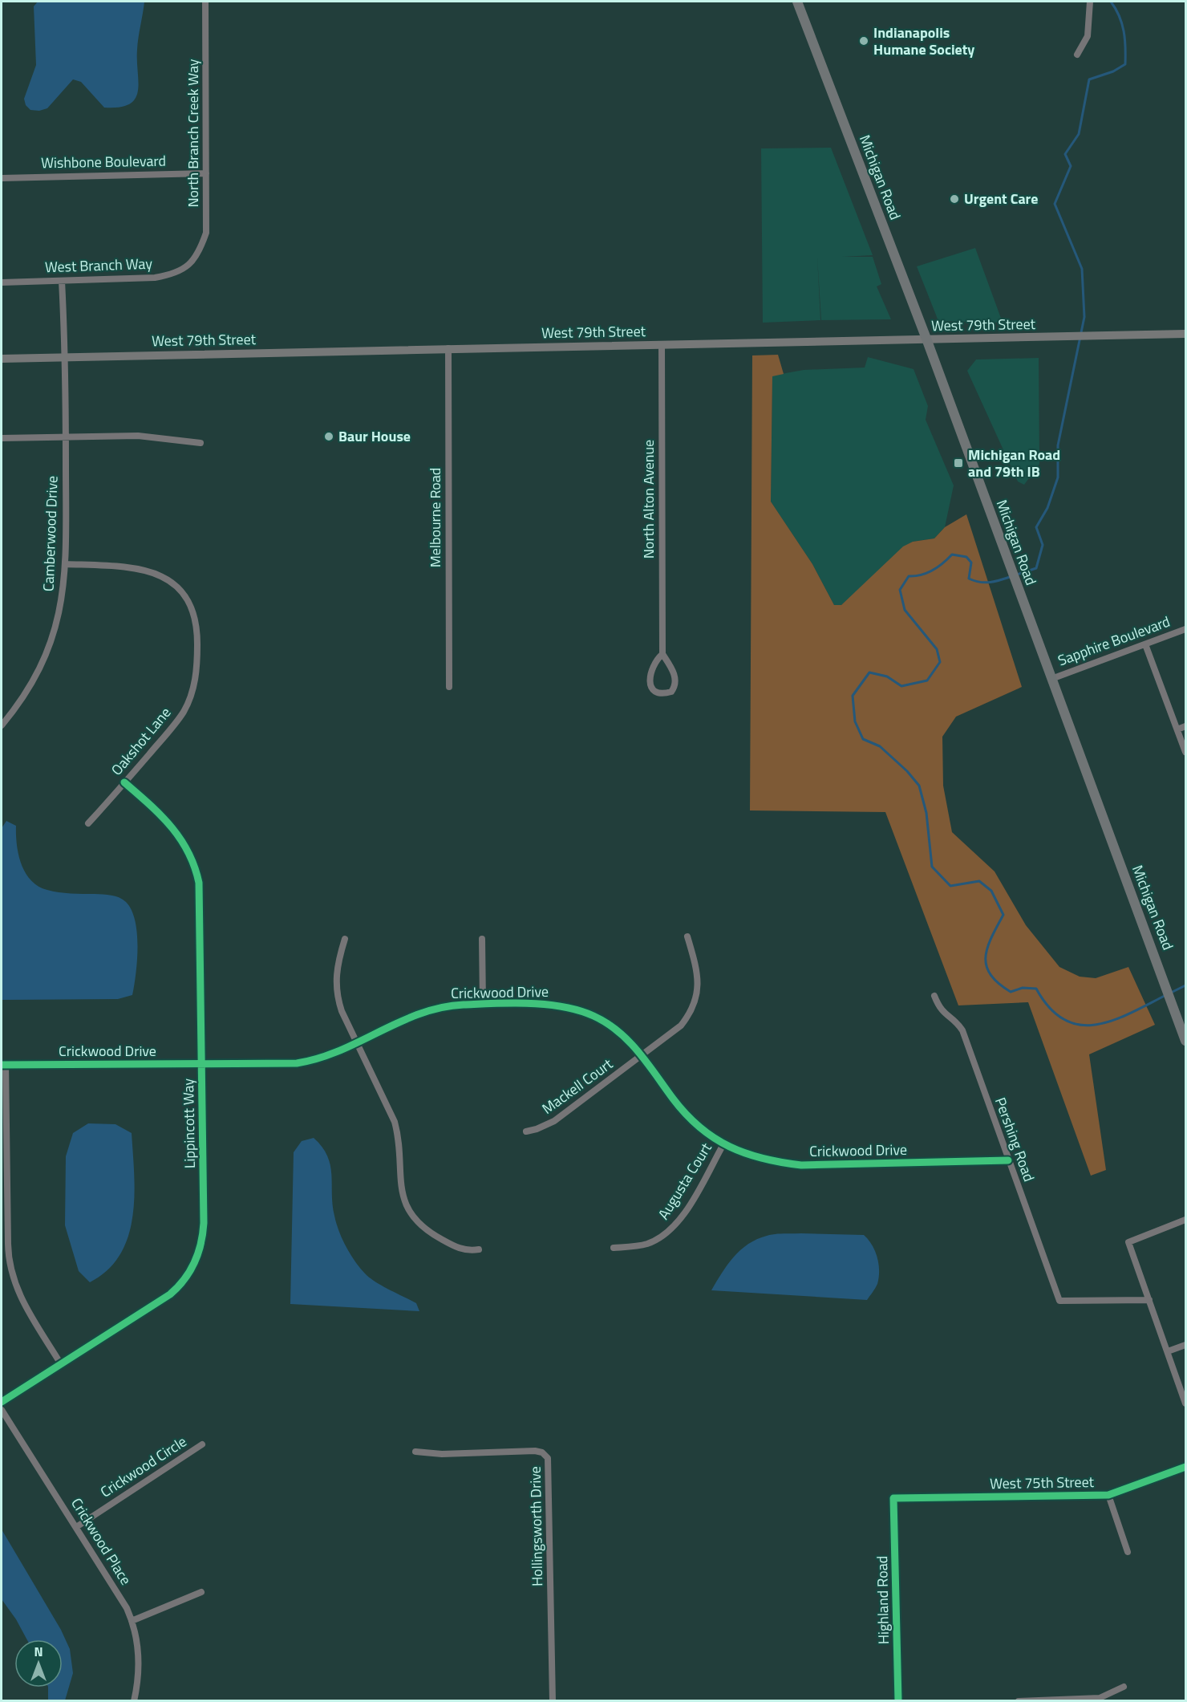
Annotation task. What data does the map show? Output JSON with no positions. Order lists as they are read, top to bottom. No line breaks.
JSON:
{"streets":{"main road":["Michigan Road","West 79th Street"],"street":["North Branch Creek Way","Wishbone Boulevard","West Branch Way","North Alton Avenue","Melbourne Road","Camberwood Drive","Sapphire Boulevard","Oakshot Lane","Crickwood Drive","Mackell Court","Lippincott Way","Pershing Road","Augusta Court","Crickwood Circle","West 75th Street","Hollingsworth Drive","Crickwood Place","Highland Road"]},"crossings":[["North Branch Creek Way","Wishbone Boulevard"],["North Branch Creek Way","West Branch Way"],["Michigan Road","West 79th Street"],["Michigan Road","Sapphire Boulevard"],["West Branch Way","Camberwood Drive"],["West 79th Street","North Alton Avenue"],["West 79th Street","Melbourne Road"],["West 79th Street","Camberwood Drive"],["Camberwood Drive","Oakshot Lane"],["Oakshot Lane","Lippincott Way"],["Crickwood Drive","Mackell Court"],["Crickwood Drive","Lippincott Way"],["Crickwood Drive","Pershing Road"],["Crickwood Drive","Augusta Court"],["Crickwood Circle","Crickwood Place"],["West 75th Street","Highland Road"]],"places":{"other":["Indianapolis Humane Society","Urgent Care","Baur House"],"transit":["Michigan Road and 79th IB"]},"north":"top"}
